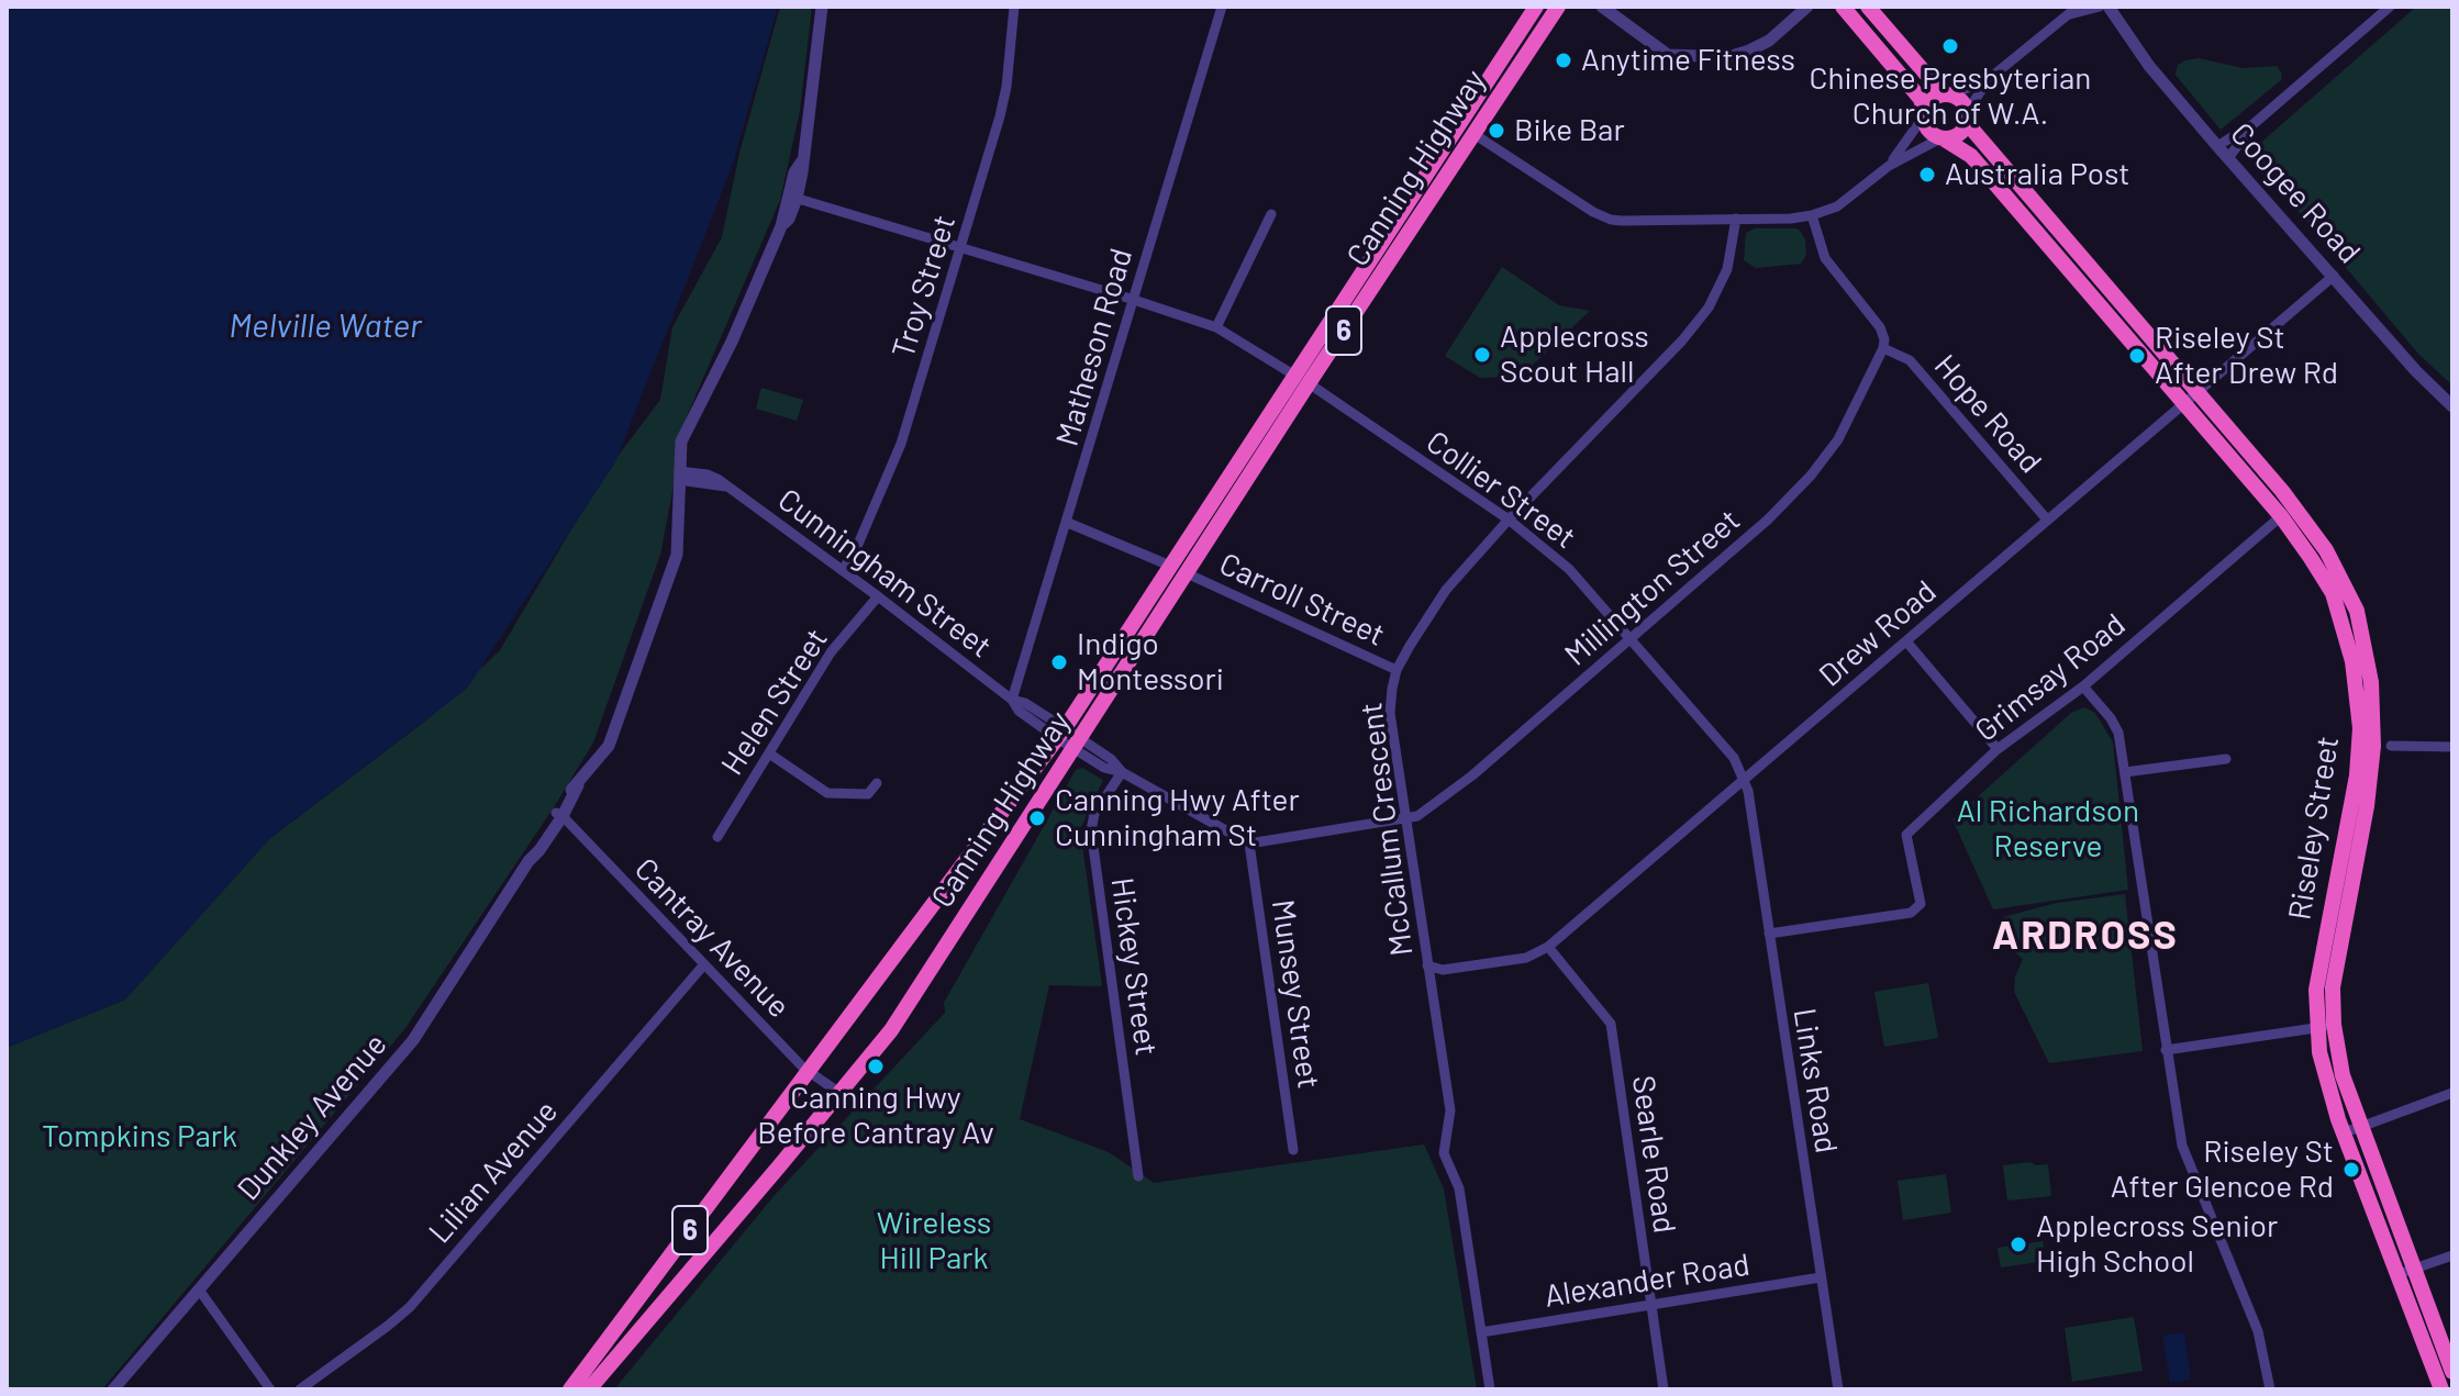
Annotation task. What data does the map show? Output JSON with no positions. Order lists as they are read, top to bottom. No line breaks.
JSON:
{"streets":{"highway":["Canning Highway","6","Riseley Street"],"street":["Coogee Road","Troy Street","Matheson Road","Hope Road","Collier Street","Cunningham Street","Millington Street","Carroll Street","Drew Road","Grimsay Road","Helen Street","McCallum Crescent","Cantray Avenue","Hickey Street","Munsey Street","Links Road","Dunkley Avenue","Searle Road","Lilian Avenue","Alexander Road"]},"crossings":[["Canning Highway","Collier Street"],["Canning Highway","Cunningham Street"],["Canning Highway","Carroll Street"],["Canning Highway","Cantray Avenue"],["Coogee Road","Drew Road"],["Troy Street","Cunningham Street"],["Matheson Road","Cunningham Street"],["Matheson Road","Carroll Street"],["Hope Road","Millington Street"],["Hope Road","Drew Road"],["Collier Street","Millington Street"],["Collier Street","Drew Road"],["Collier Street","McCallum Crescent"],["Collier Street","Links Road"],["Cunningham Street","Helen Street"],["Cunningham Street","Hickey Street"],["Cunningham Street","Munsey Street"],["Cunningham Street","Dunkley Avenue"],["Millington Street","McCallum Crescent"],["Carroll Street","McCallum Crescent"],["Drew Road","Riseley Street"],["Drew Road","McCallum Crescent"],["Drew Road","Links Road"],["Drew Road","Searle Road"],["Grimsay Road","Riseley Street"],["Grimsay Road","Links Road"],["McCallum Crescent","Alexander Road"],["Cantray Avenue","Dunkley Avenue"],["Cantray Avenue","Lilian Avenue"],["Links Road","Alexander Road"],["Searle Road","Alexander Road"]],"districts":["ARDROSS"],"water":["Melville Water"],"parks":["Al Richardson Reserve","Tompkins Park","Wireless Hill Park"],"places":["Chinese Presbyterian Church of W.A.","Anytime Fitness","Bike Bar","Australia Post","Applecross Scout Hall","Riseley St After Drew Rd","Indigo Montessori","Canning Hwy After Cunningham St","Canning Hwy Before Cantray Av","Riseley St After Glencoe Rd","Applecross Senior High School"]}
